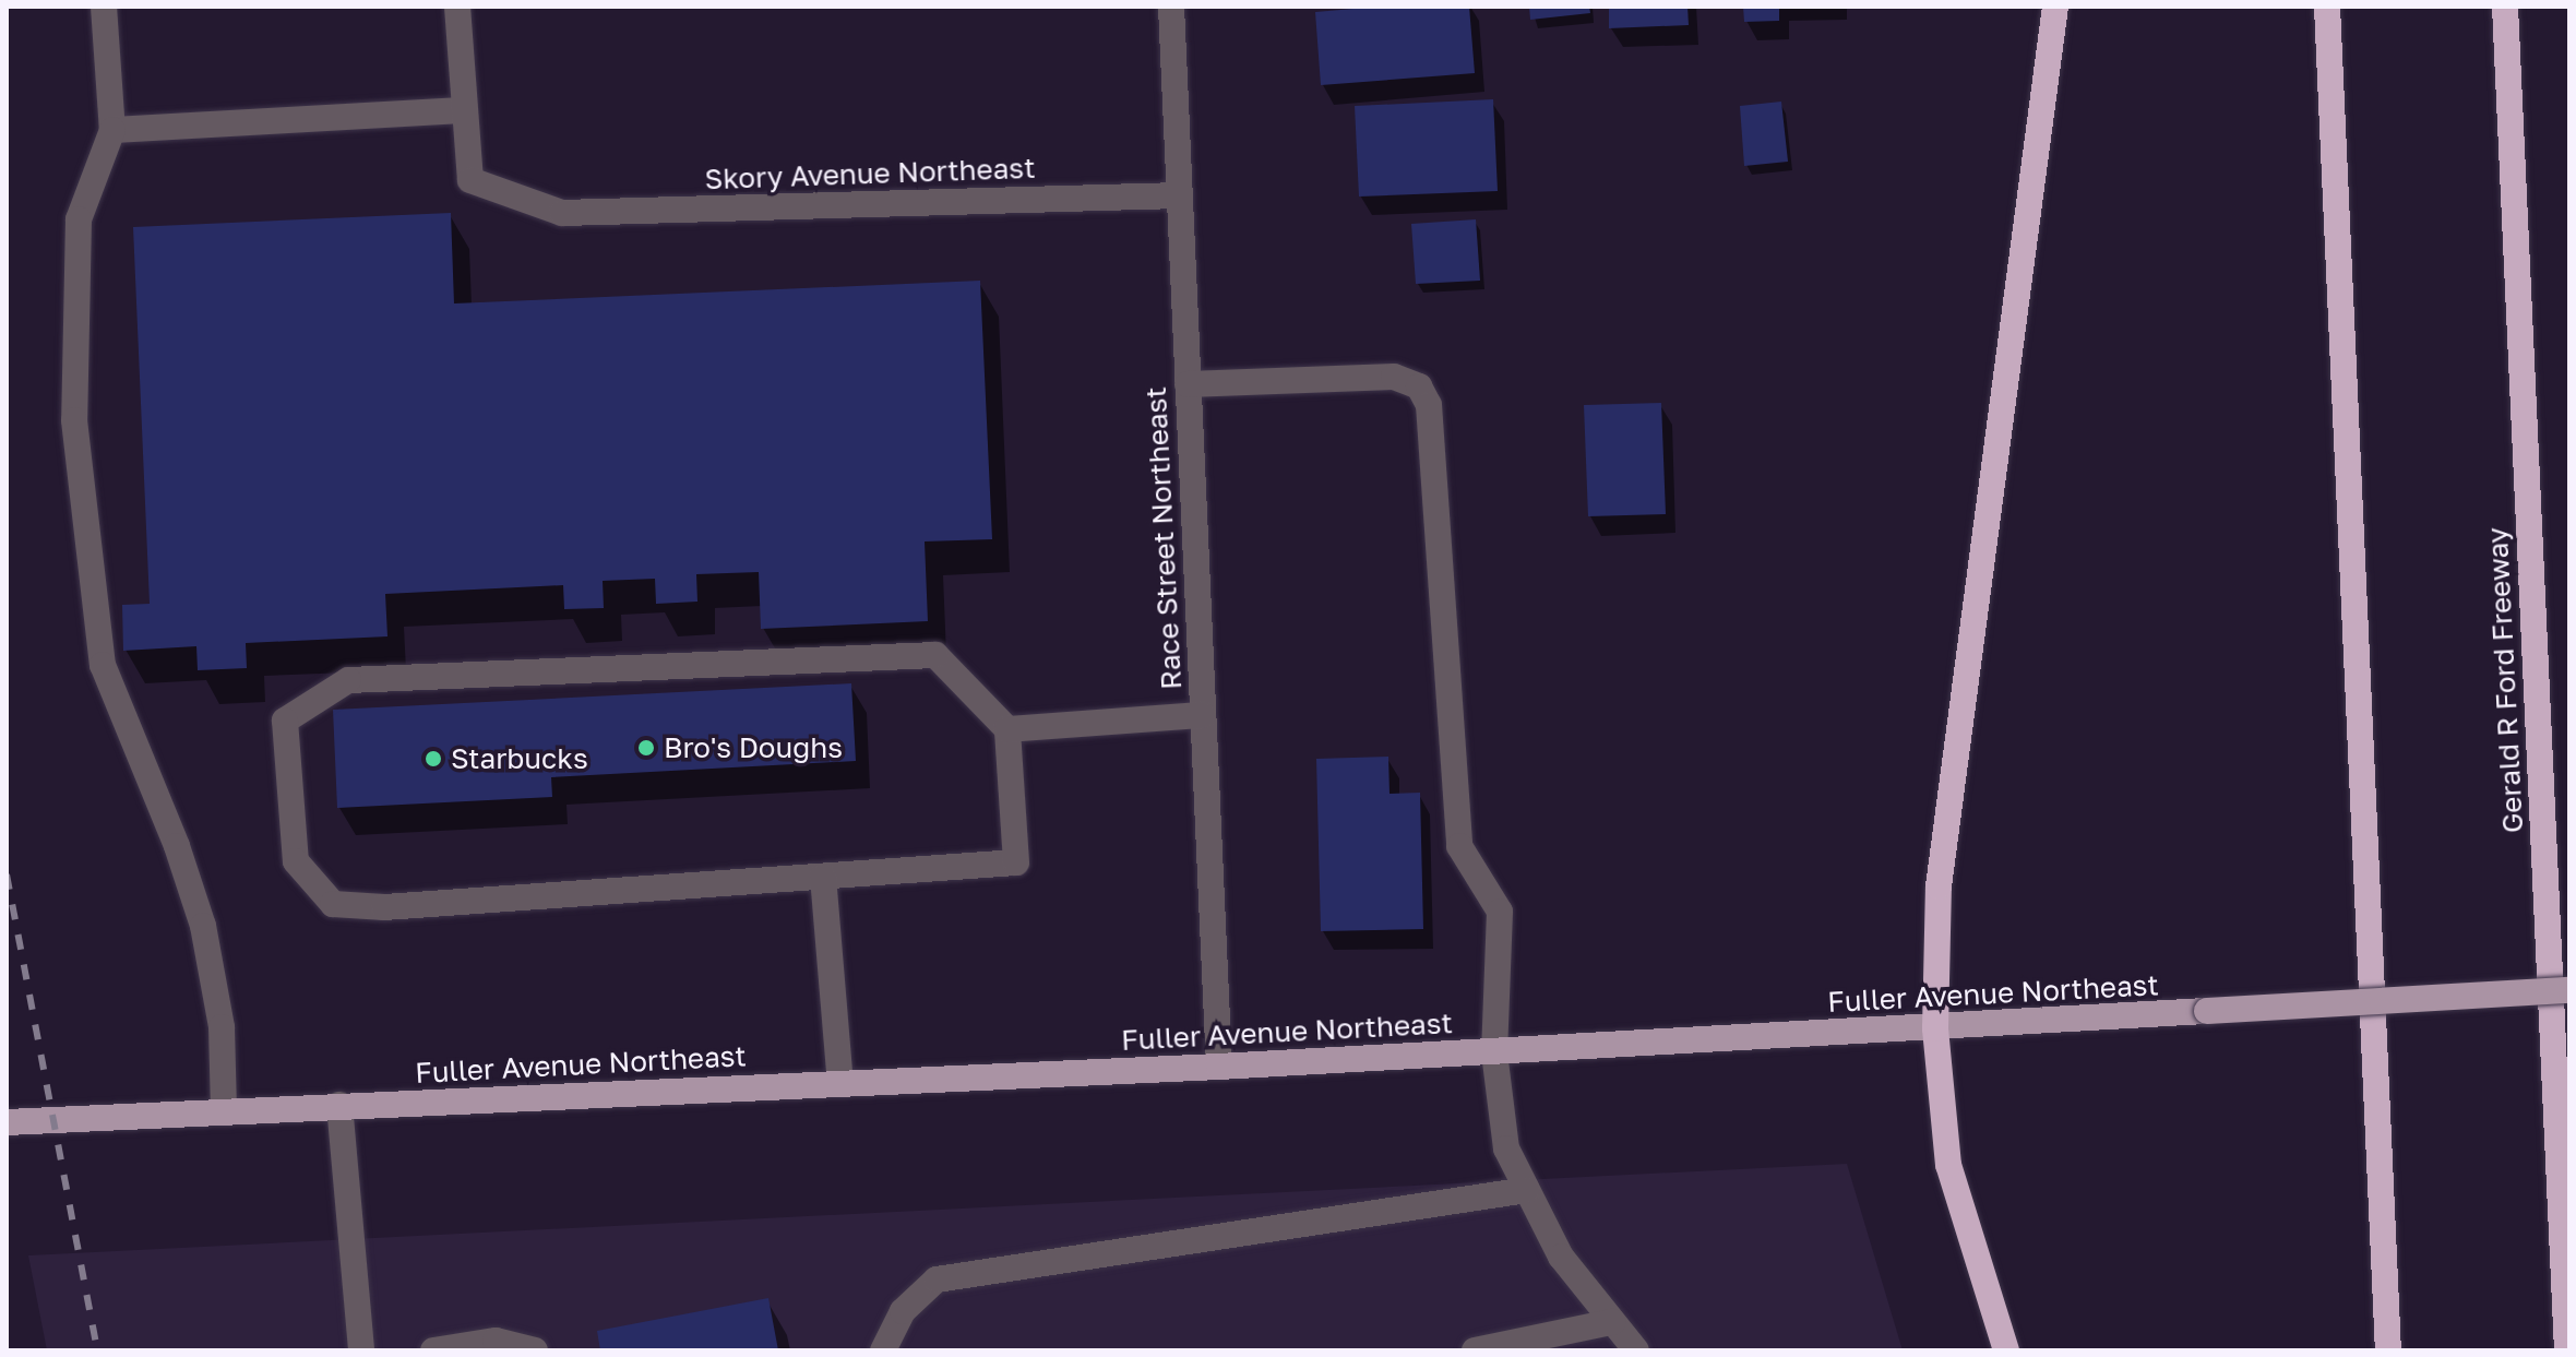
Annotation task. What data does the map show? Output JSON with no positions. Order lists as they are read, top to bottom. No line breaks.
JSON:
{"streets":{"highway":["Gerald R Ford Freeway"],"main road":["Fuller Avenue Northeast"],"street":["Skory Avenue Northeast","Race Street Northeast"]},"crossings":[["Skory Avenue Northeast","Race Street Northeast"],["Race Street Northeast","Fuller Avenue Northeast"]],"places":["Bro's Doughs","Starbucks"]}
